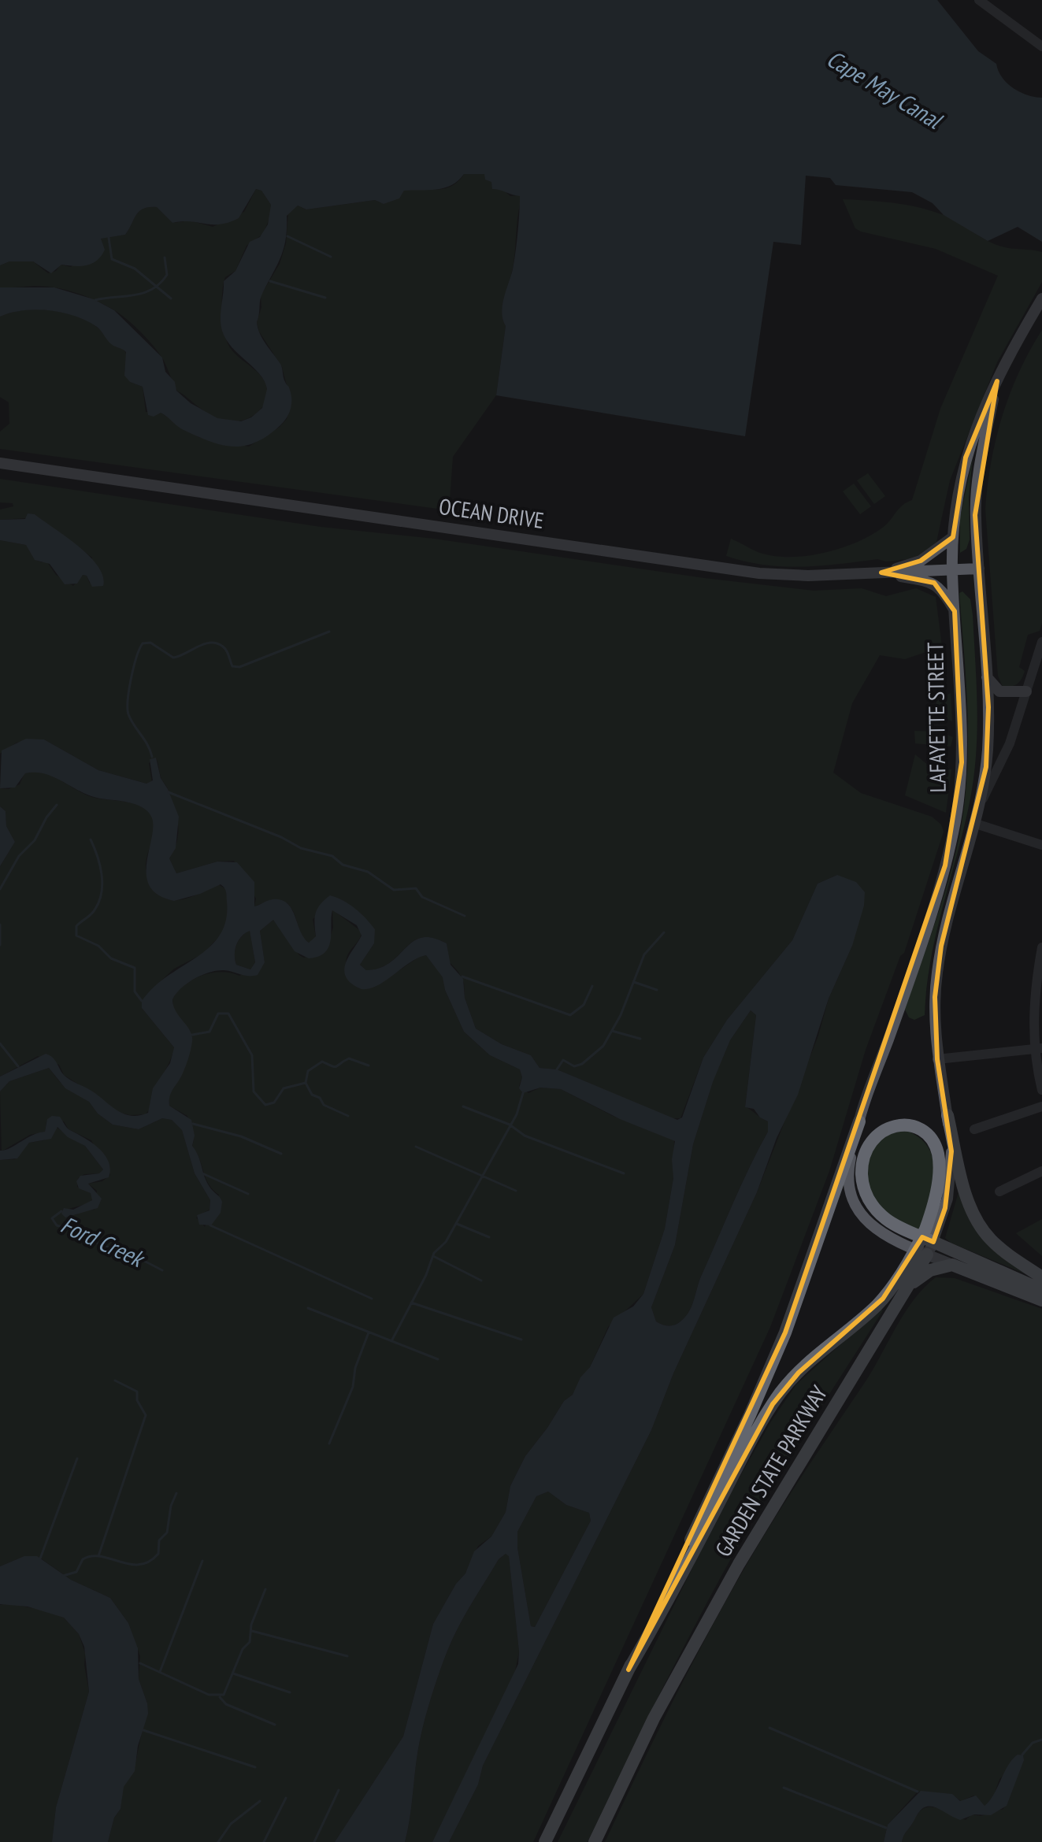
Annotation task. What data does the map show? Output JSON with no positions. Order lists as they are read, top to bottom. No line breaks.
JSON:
{"streets":{"highway":["GARDEN STATE PARKWAY"],"main road":["OCEAN DRIVE","LAFAYETTE STREET"]},"crossings":[["OCEAN DRIVE","LAFAYETTE STREET"],["LAFAYETTE STREET","GARDEN STATE PARKWAY"]],"water":["Cape May Canal","Ford Creek"]}
